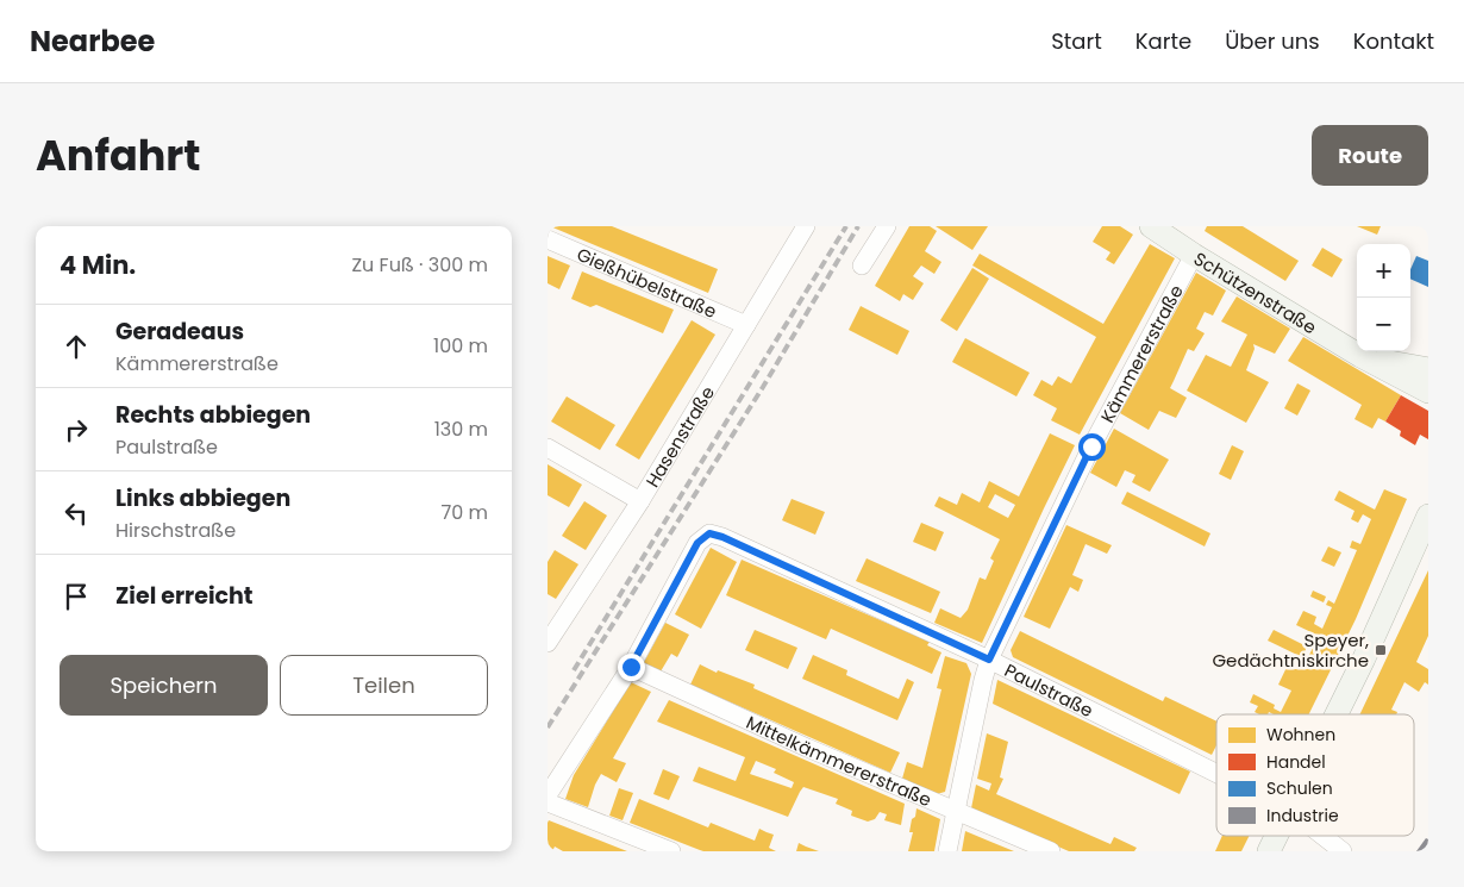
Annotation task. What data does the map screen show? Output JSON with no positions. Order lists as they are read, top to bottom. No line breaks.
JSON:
{"streets":{"main road":["Schützenstraße"],"street":["Gießhübelstraße","Kämmererstraße","Hasenstraße","Paulstraße","Mittelkämmererstraße"]},"crossings":[["Gießhübelstraße","Hasenstraße"],["Schützenstraße","Kämmererstraße"],["Kämmererstraße","Paulstraße"],["Kämmererstraße","Mittelkämmererstraße"],["Paulstraße","Mittelkämmererstraße"]],"places":{"transit":["Speyer, Gedächtniskirche"]},"legend":["Wohnen","Handel","Schulen","Industrie"],"page":{"header":"Nearbee","nav":["Start","Karte","Über uns","Kontakt"],"title":"Anfahrt","buttons":["Route",["Speichern","Teilen"]],"heading":["4 Min.","Zu Fuß · 300 m"],"map_buttons":["+","−"],"list":[["Geradeaus","Kämmererstraße","100 m"],["Rechts abbiegen","Paulstraße","130 m"],["Links abbiegen","Hirschstraße","70 m"],"Ziel erreicht"]}}
